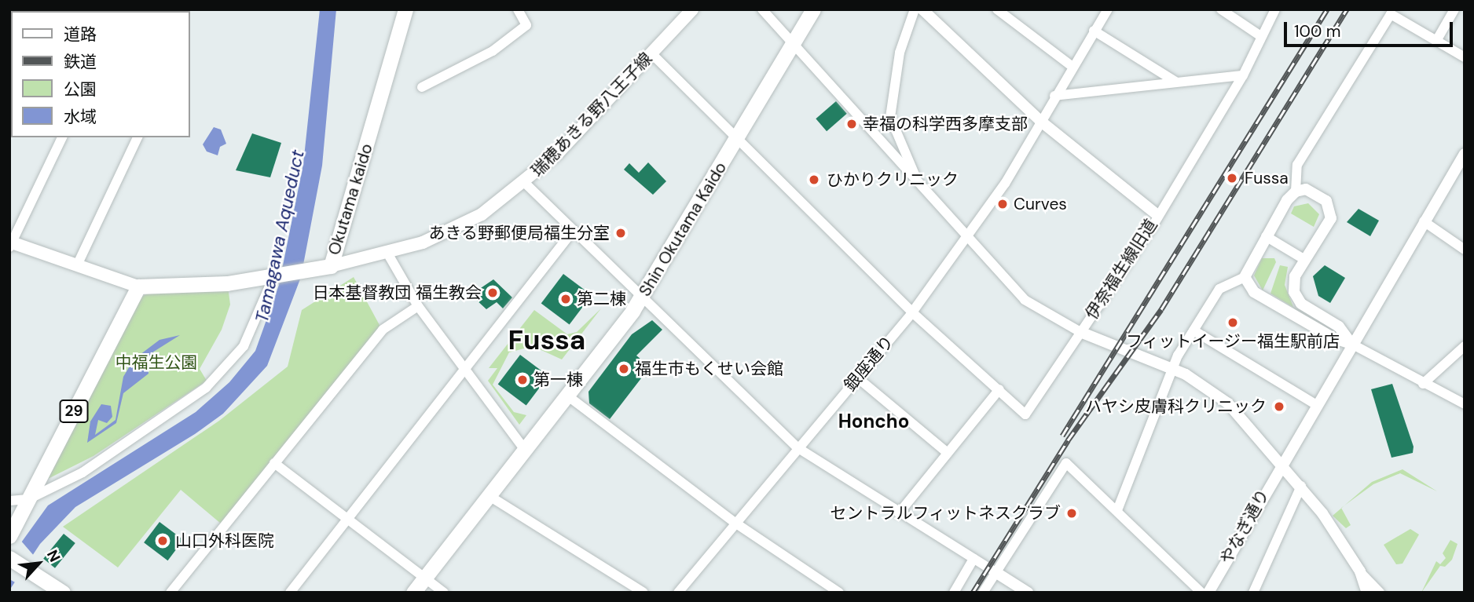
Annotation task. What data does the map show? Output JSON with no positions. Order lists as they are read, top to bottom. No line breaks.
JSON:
{"streets":{"main road":["瑞穂あきる野八王子線","Okutama kaido","Shin Okutama Kaido","29"],"street":["伊奈福生線旧道","銀座通り","やなぎ通り"]},"crossings":[["瑞穂あきる野八王子線","Okutama kaido"],["Okutama kaido","29"],["伊奈福生線旧道","銀座通り"],["伊奈福生線旧道","やなぎ通り"]],"districts":["Fussa","Honcho"],"water":["Tamagawa Aqueduct"],"parks":["中福生公園"],"places":["幸福の科学西多摩支部","Fussa","ひかりクリニック","Curves","あきる野郵便局福生分室","日本基督教団 福生教会","第二棟","フィットイージー福生駅前店","福生市もくせい会館","第一棟","ハヤシ皮膚科クリニック","セントラルフィットネスクラブ","山口外科医院"],"legend":["道路","鉄道","公園","水域"],"scale_bar":"100 m","north":"top right"}
